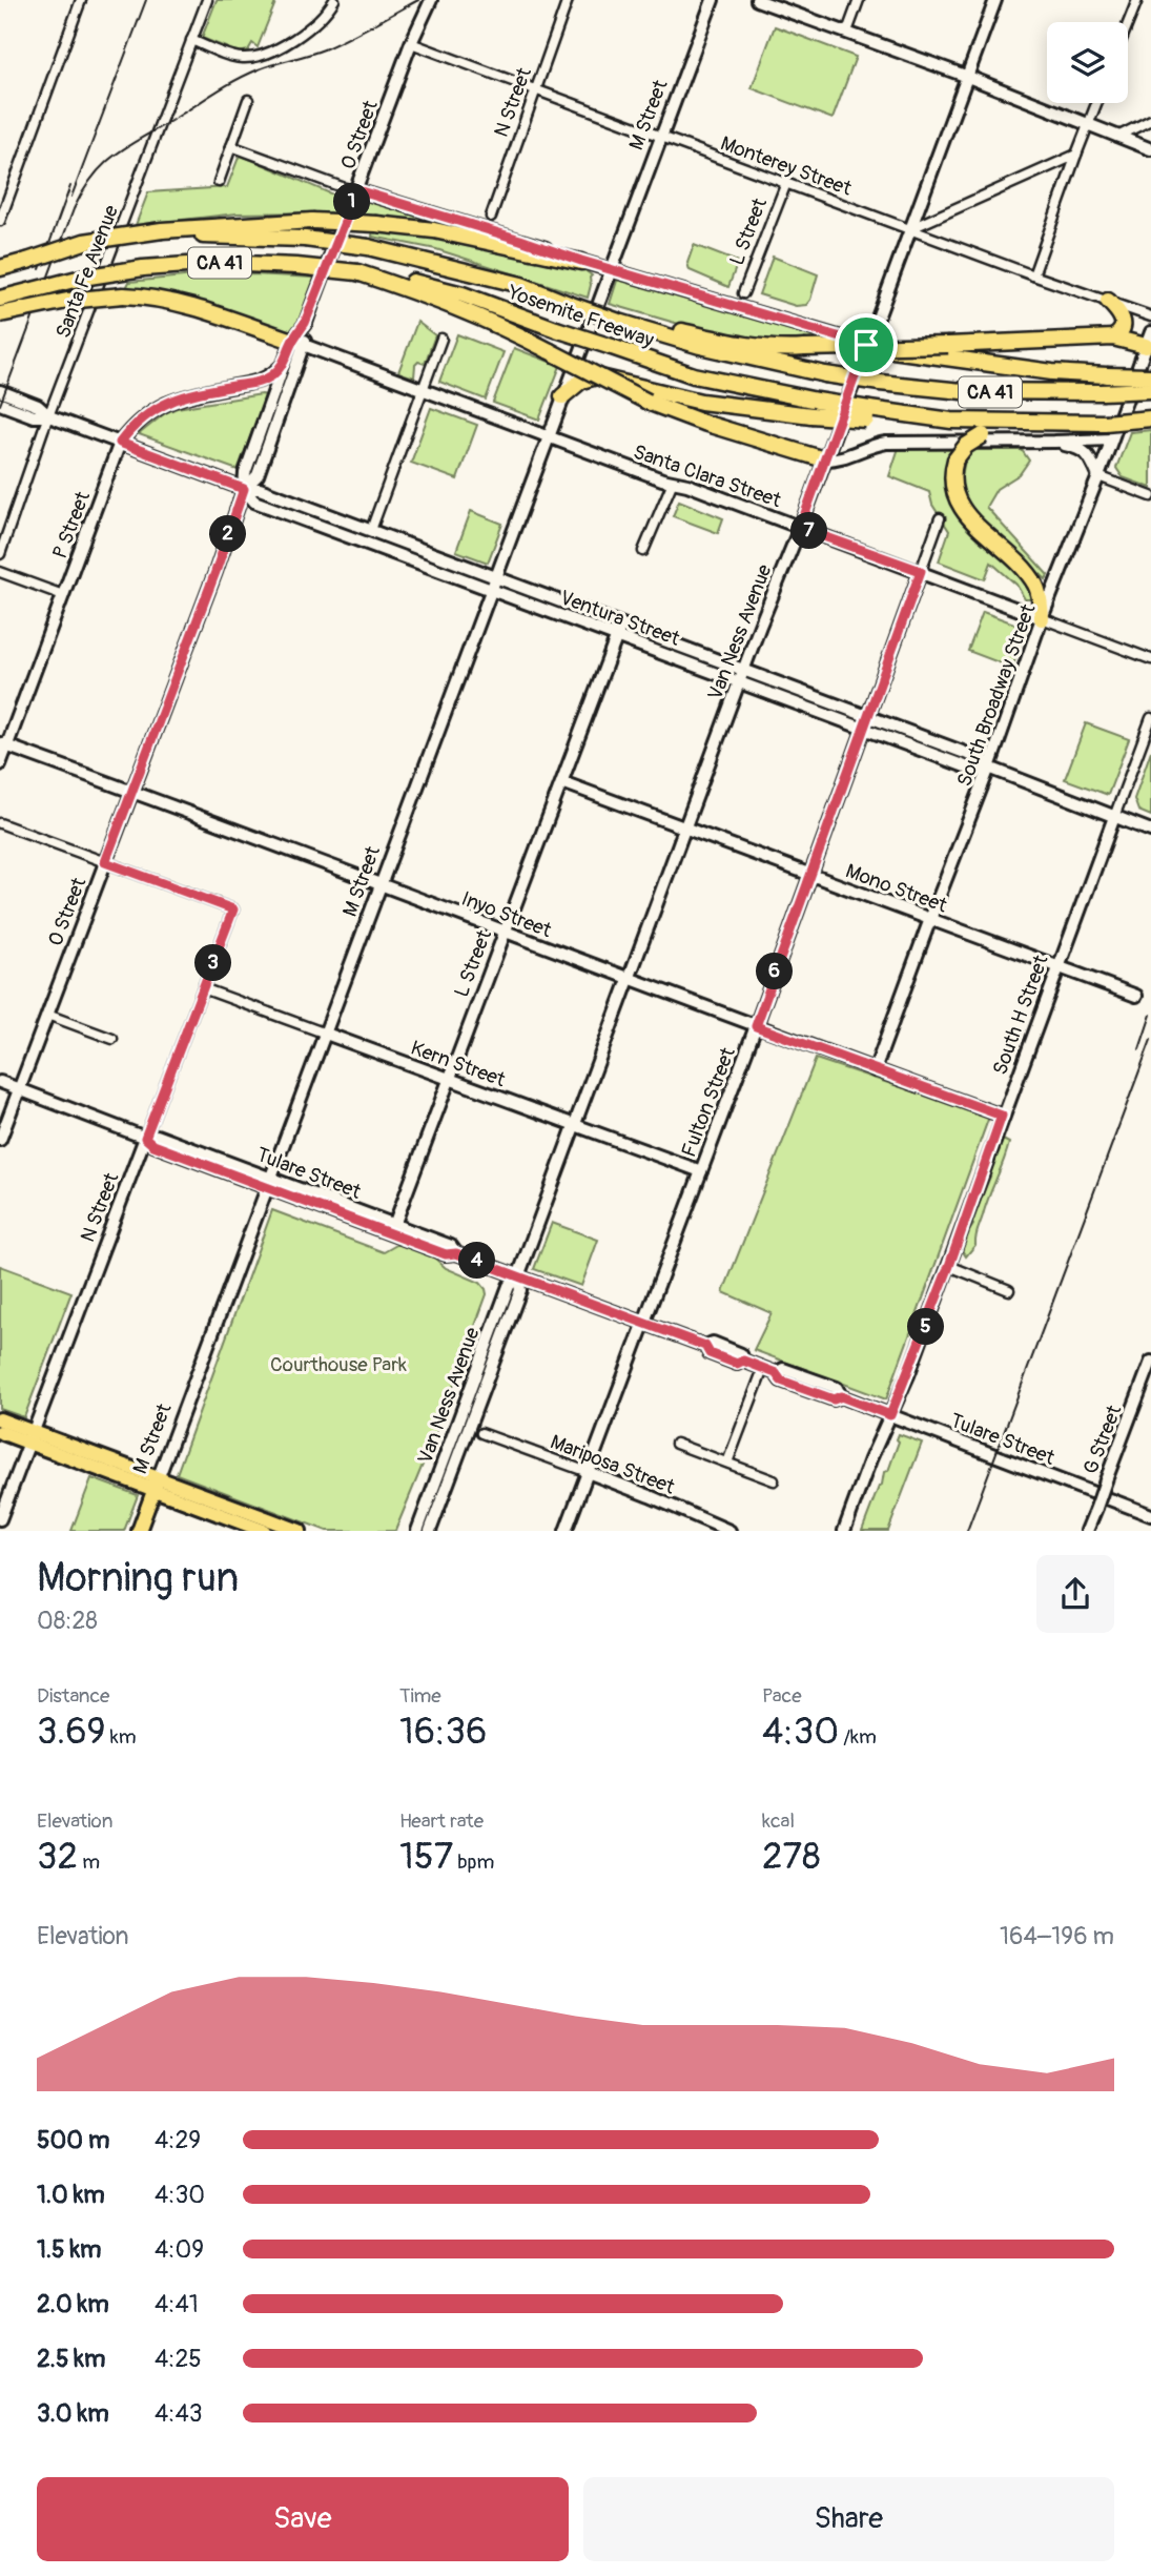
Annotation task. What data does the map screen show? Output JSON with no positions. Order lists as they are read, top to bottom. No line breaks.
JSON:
{"streets":{"highway":["CA 41","Yosemite Freeway"],"main road":["M Street"],"street":["N Street","O Street","Monterey Street","L Street","Santa Fe Avenue","Santa Clara Street","P Street","Ventura Street","Van Ness Avenue","South Broadway Street","Mono Street","Inyo Street","South H Street","Kern Street","Fulton Street","Tulare Street","G Street","Mariposa Street"]},"crossings":[["N Street","O Street"],["N Street","Monterey Street"],["N Street","Kern Street"],["N Street","Tulare Street"],["M Street","Monterey Street"],["M Street","Santa Clara Street"],["M Street","Ventura Street"],["M Street","Inyo Street"],["M Street","Kern Street"],["M Street","Tulare Street"],["O Street","Monterey Street"],["O Street","Santa Clara Street"],["O Street","P Street"],["O Street","Ventura Street"],["O Street","Inyo Street"],["O Street","Tulare Street"],["Monterey Street","L Street"],["Monterey Street","Van Ness Avenue"],["L Street","Ventura Street"],["L Street","Mono Street"],["L Street","Inyo Street"],["L Street","Kern Street"],["L Street","Tulare Street"],["CA 41","Yosemite Freeway"],["Santa Fe Avenue","Ventura Street"],["Santa Clara Street","Van Ness Avenue"],["Santa Clara Street","South Broadway Street"],["Santa Clara Street","Fulton Street"],["P Street","Ventura Street"],["P Street","Inyo Street"],["Ventura Street","Van Ness Avenue"],["Ventura Street","South Broadway Street"],["Ventura Street","South H Street"],["Ventura Street","Fulton Street"],["Van Ness Avenue","Mono Street"],["Van Ness Avenue","Inyo Street"],["Van Ness Avenue","Kern Street"],["Van Ness Avenue","Tulare Street"],["South Broadway Street","Mono Street"],["South Broadway Street","Inyo Street"],["Mono Street","South H Street"],["Mono Street","Fulton Street"],["Inyo Street","South H Street"],["Inyo Street","Fulton Street"],["South H Street","Tulare Street"],["Kern Street","Fulton Street"],["Fulton Street","Tulare Street"],["Fulton Street","Mariposa Street"]],"parks":["Courthouse Park"],"page":{"pins":["1","7","2","3","6","4","5"],"heading":["Morning run","08:28"],"stats":[["Distance","3.69 km"],["Time","16:36"],["Pace","4:30 /km"],["Elevation","32 m"],["Heart rate","157 bpm"],["kcal","278"]],"chart":["Elevation","164–196 m"],"list":[{"name":"500 m","note":"4:29"},{"name":"1.0 km","note":"4:30"},{"name":"1.5 km","note":"4:09"},{"name":"2.0 km","note":"4:41"},{"name":"2.5 km","note":"4:25"},{"name":"3.0 km","note":"4:43"}],"buttons":["Save","Share"]}}
